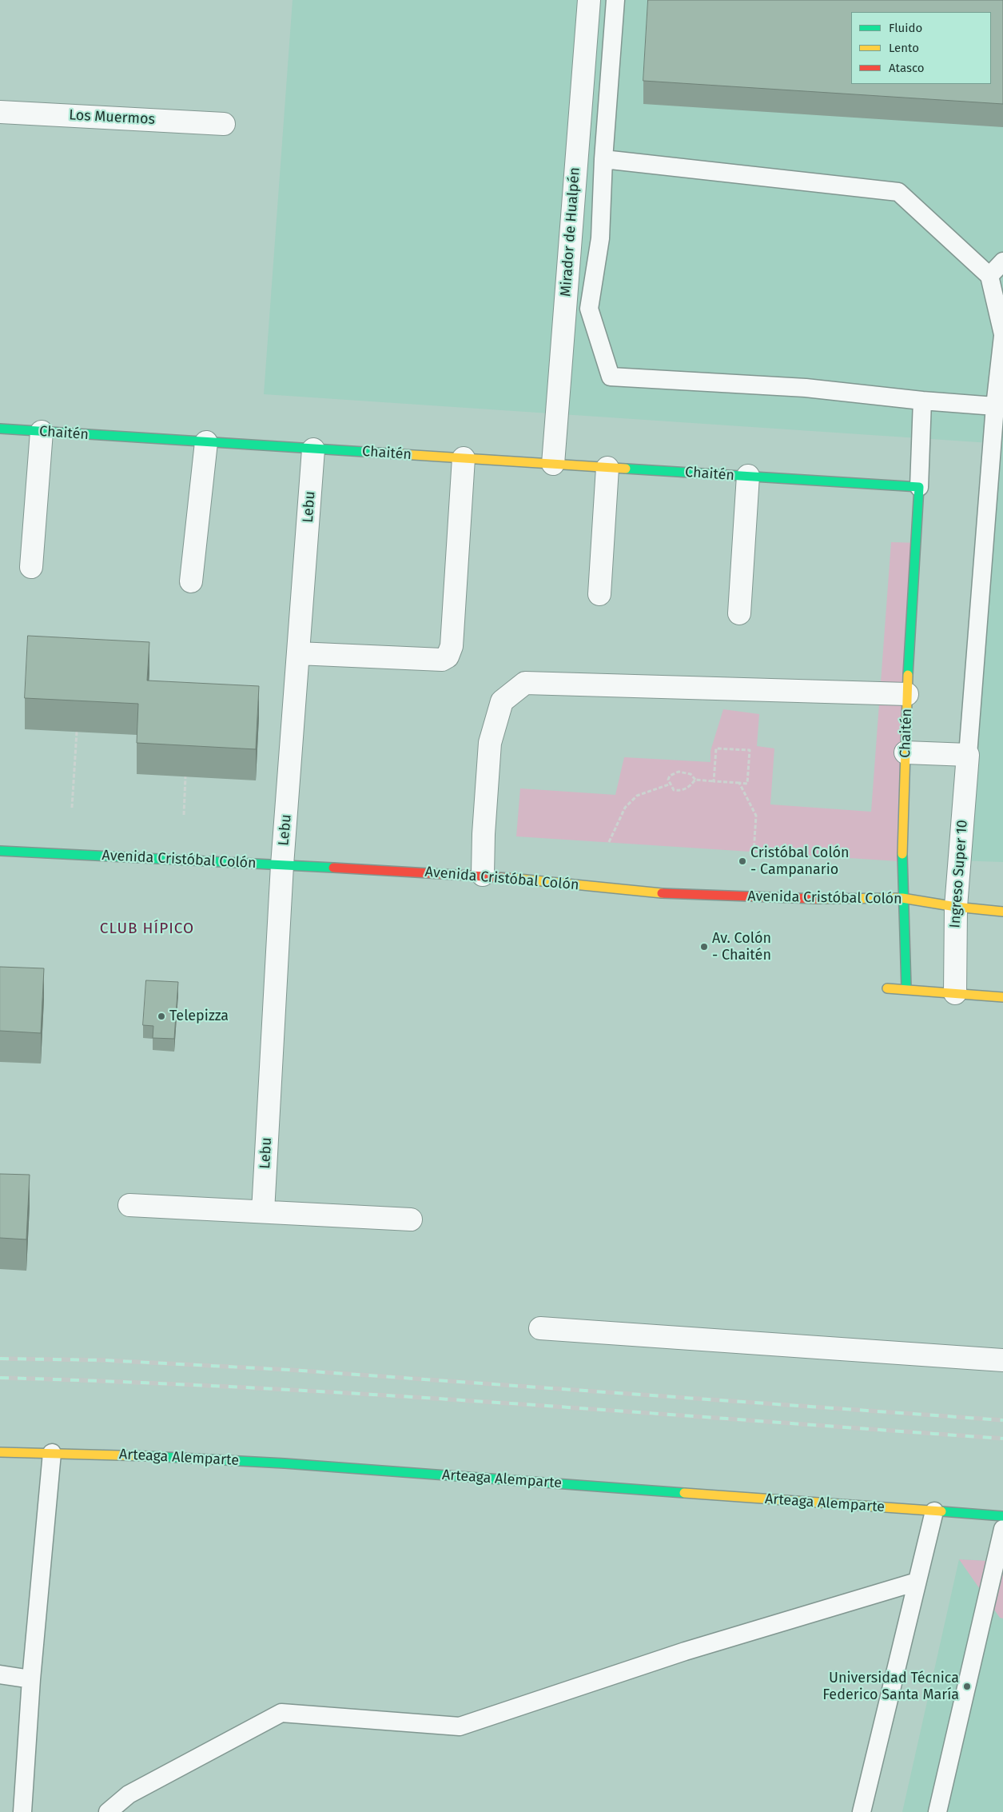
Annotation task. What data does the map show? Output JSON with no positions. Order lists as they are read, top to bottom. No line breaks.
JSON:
{"streets":{"main road":["Chaitén","Avenida Cristóbal Colón","Arteaga Alemparte"],"street":["Los Muermos","Mirador de Hualpén","Lebu","Ingreso Super 10"]},"crossings":[["Mirador de Hualpén","Chaitén"],["Chaitén","Lebu"],["Chaitén","Avenida Cristóbal Colón"],["Lebu","Avenida Cristóbal Colón"],["Avenida Cristóbal Colón","Ingreso Super 10"]],"districts":["CLUB HÍPICO"],"places":["Cristóbal Colón - Campanario","Av. Colón - Chaitén","Telepizza","Universidad Técnica Federico Santa María"],"legend":["Fluido","Lento","Atasco"]}
